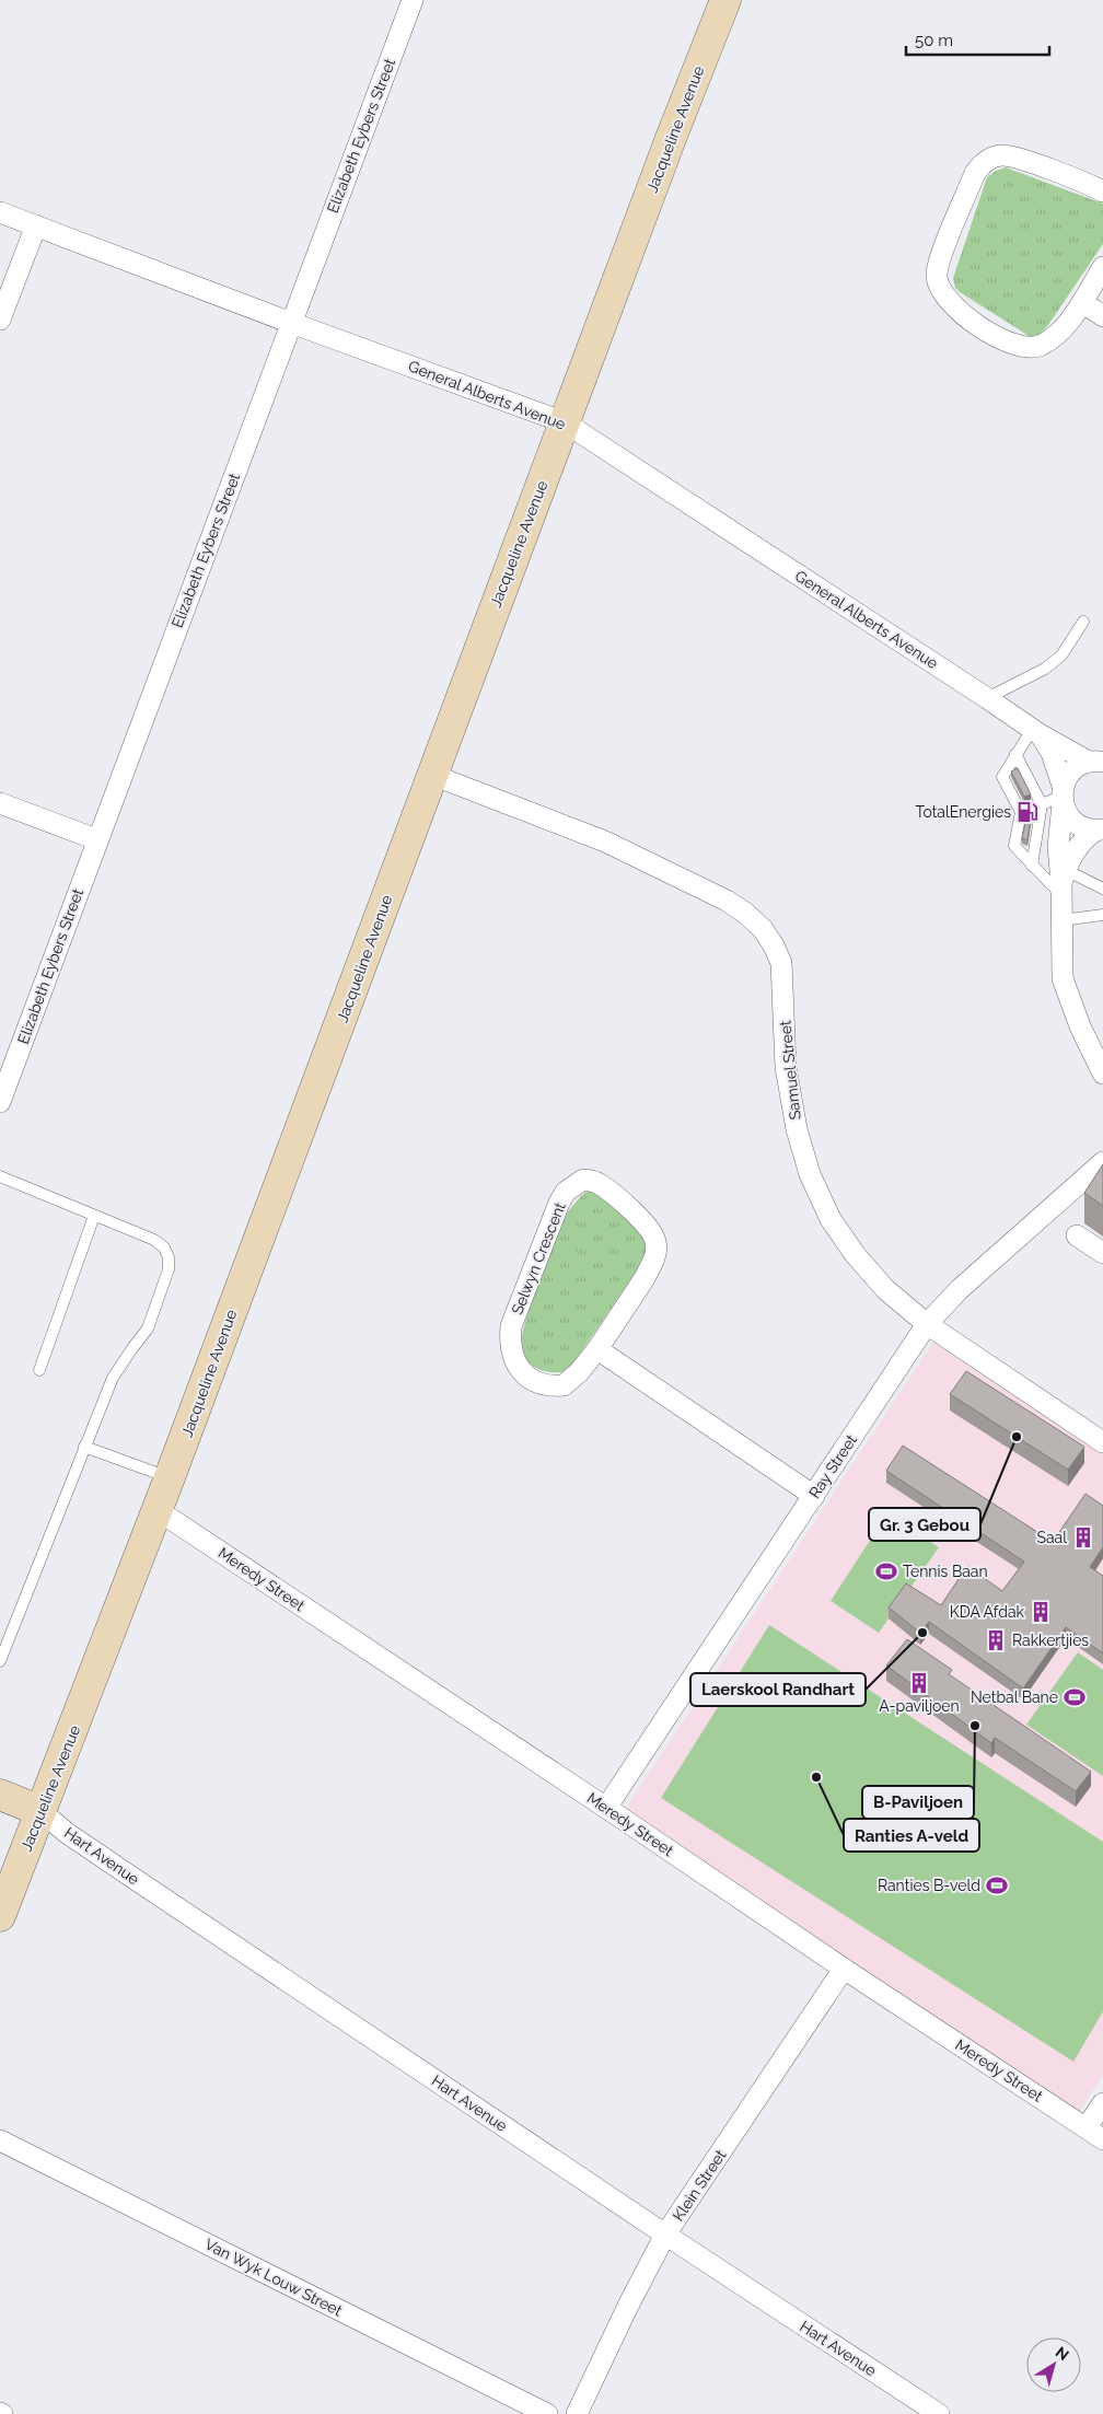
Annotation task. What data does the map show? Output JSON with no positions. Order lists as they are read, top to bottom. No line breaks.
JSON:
{"streets":{"street":["Jacqueline Avenue","Elizabeth Eybers Street","General Alberts Avenue","Samuel Street","Selwyn Crescent","Ray Street","Meredy Street","Hart Avenue","Klein Street","Van Wyk Louw Street"]},"crossings":[["Jacqueline Avenue","General Alberts Avenue"],["Jacqueline Avenue","Samuel Street"],["Jacqueline Avenue","Meredy Street"],["Jacqueline Avenue","Hart Avenue"],["Elizabeth Eybers Street","General Alberts Avenue"],["Samuel Street","Ray Street"],["Ray Street","Meredy Street"],["Meredy Street","Klein Street"],["Hart Avenue","Klein Street"]],"places":{"fuel station":["TotalEnergies"],"other":["Gr. 3 Gebou","Laerskool Randhart","B-Paviljoen","Ranties A-veld"],"building":["Saal","KDA Afdak","Rakkertjies","A-paviljoen"],"sports":["Tennis Baan","Netbal Bane","Ranties B-veld"]},"scale_bar":"50 m","north":"top right"}
